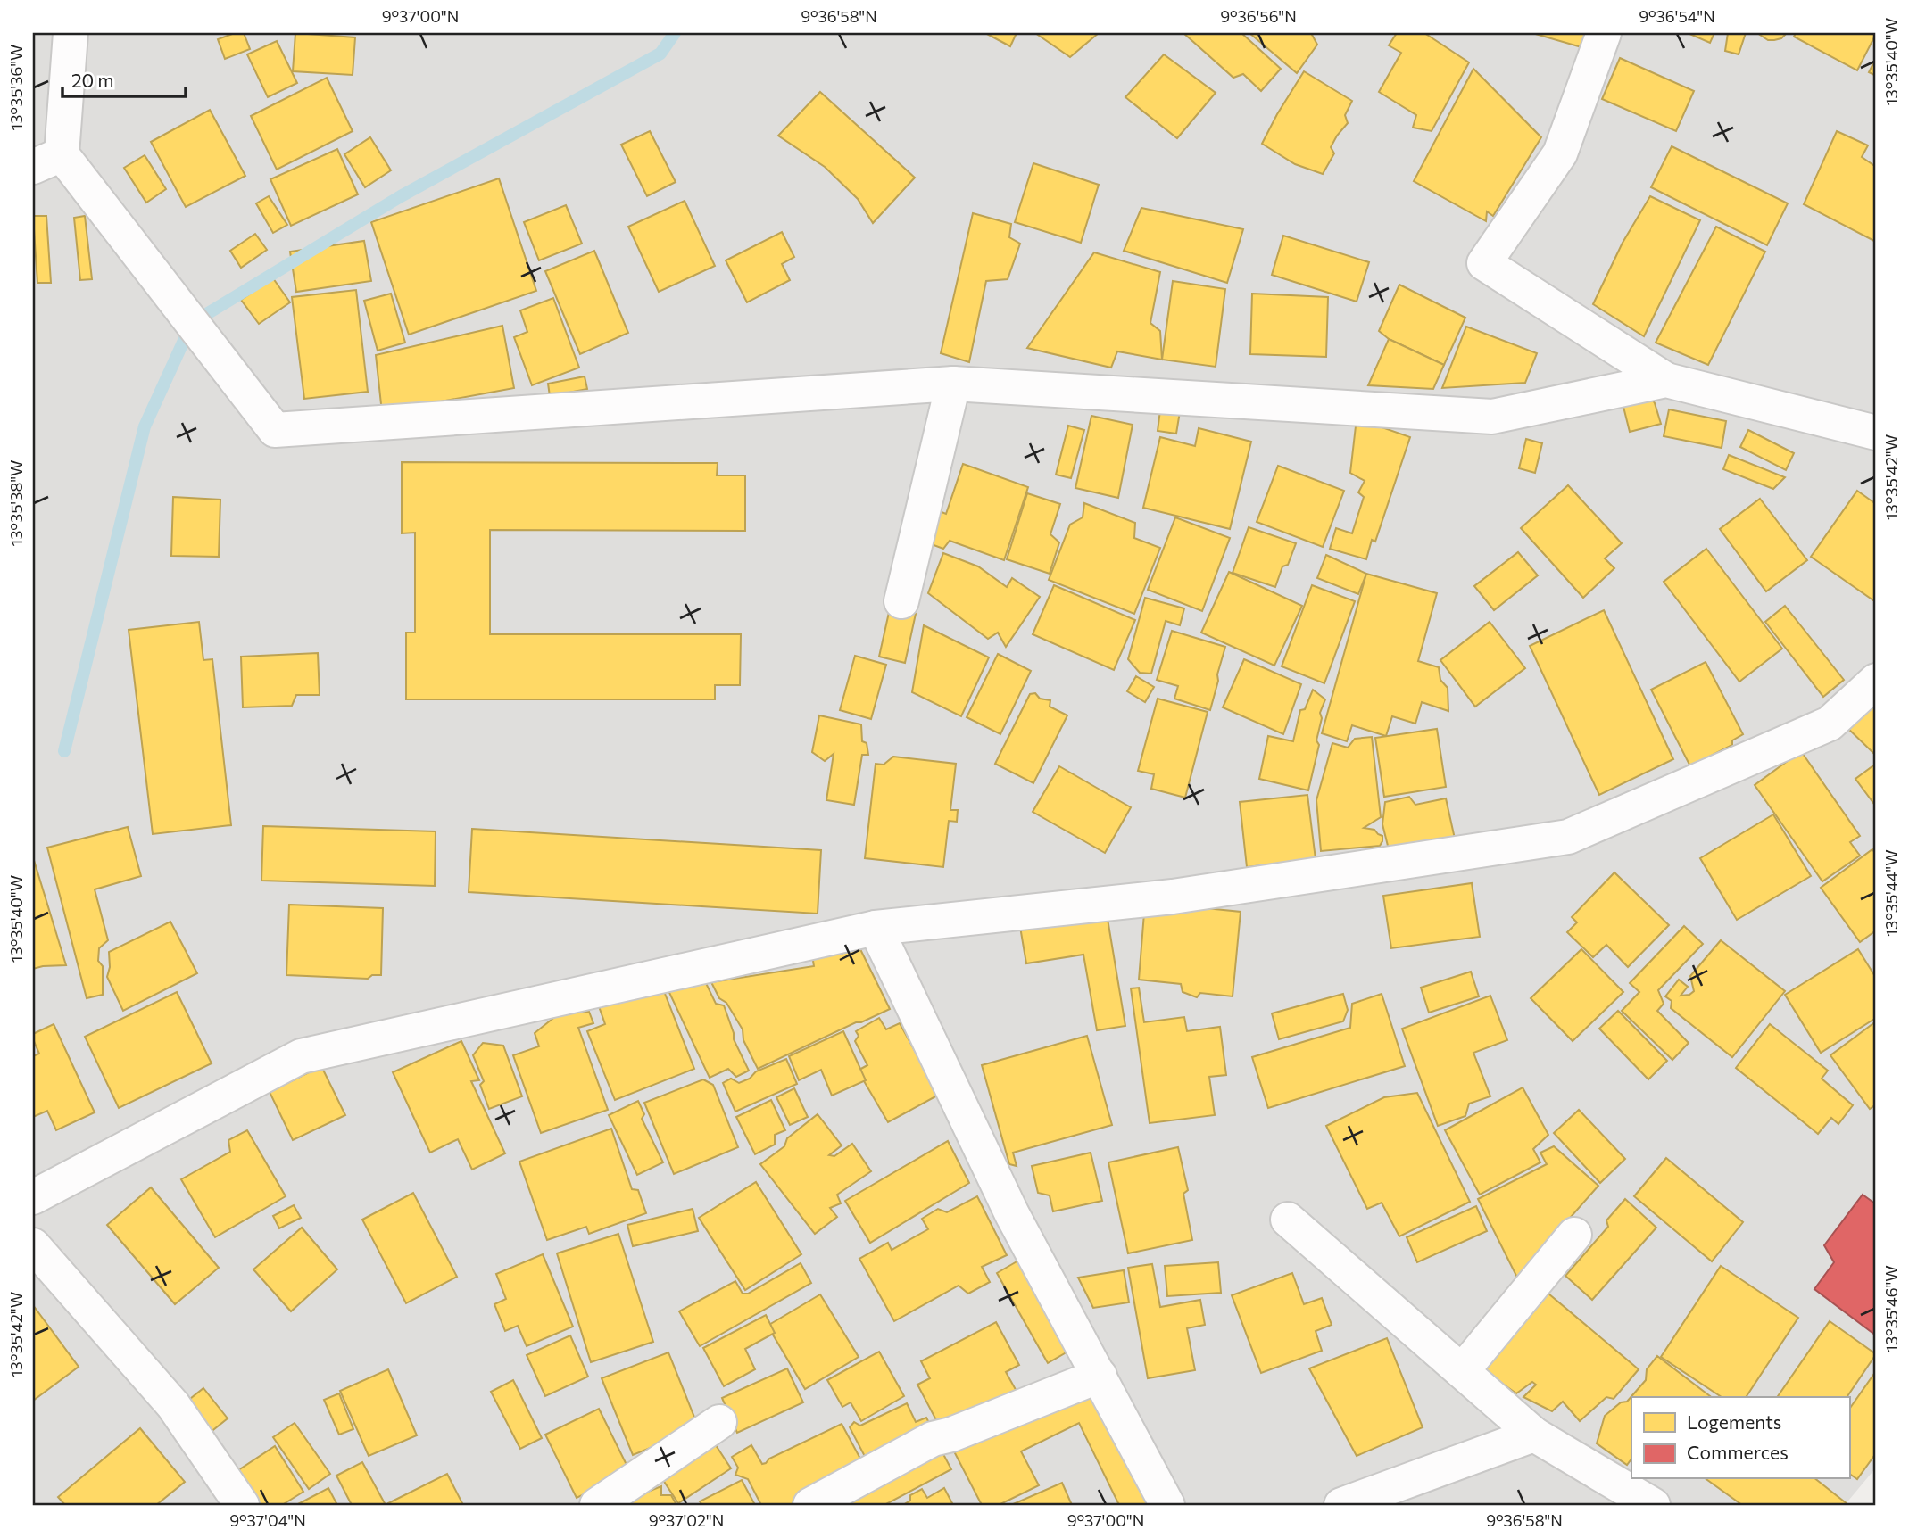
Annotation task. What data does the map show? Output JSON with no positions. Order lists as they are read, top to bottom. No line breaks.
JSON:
{"legend":["Logements","Commerces"],"scale_bar":"20 m","coordinates":["9°37'00\"N","9°36'58\"N","9°36'56\"N","9°36'54\"N","13°35'40\"W","13°35'36\"W","13°35'42\"W","13°35'38\"W","13°35'44\"W","13°35'46\"W","9°37'04\"N","9°37'02\"N"]}
